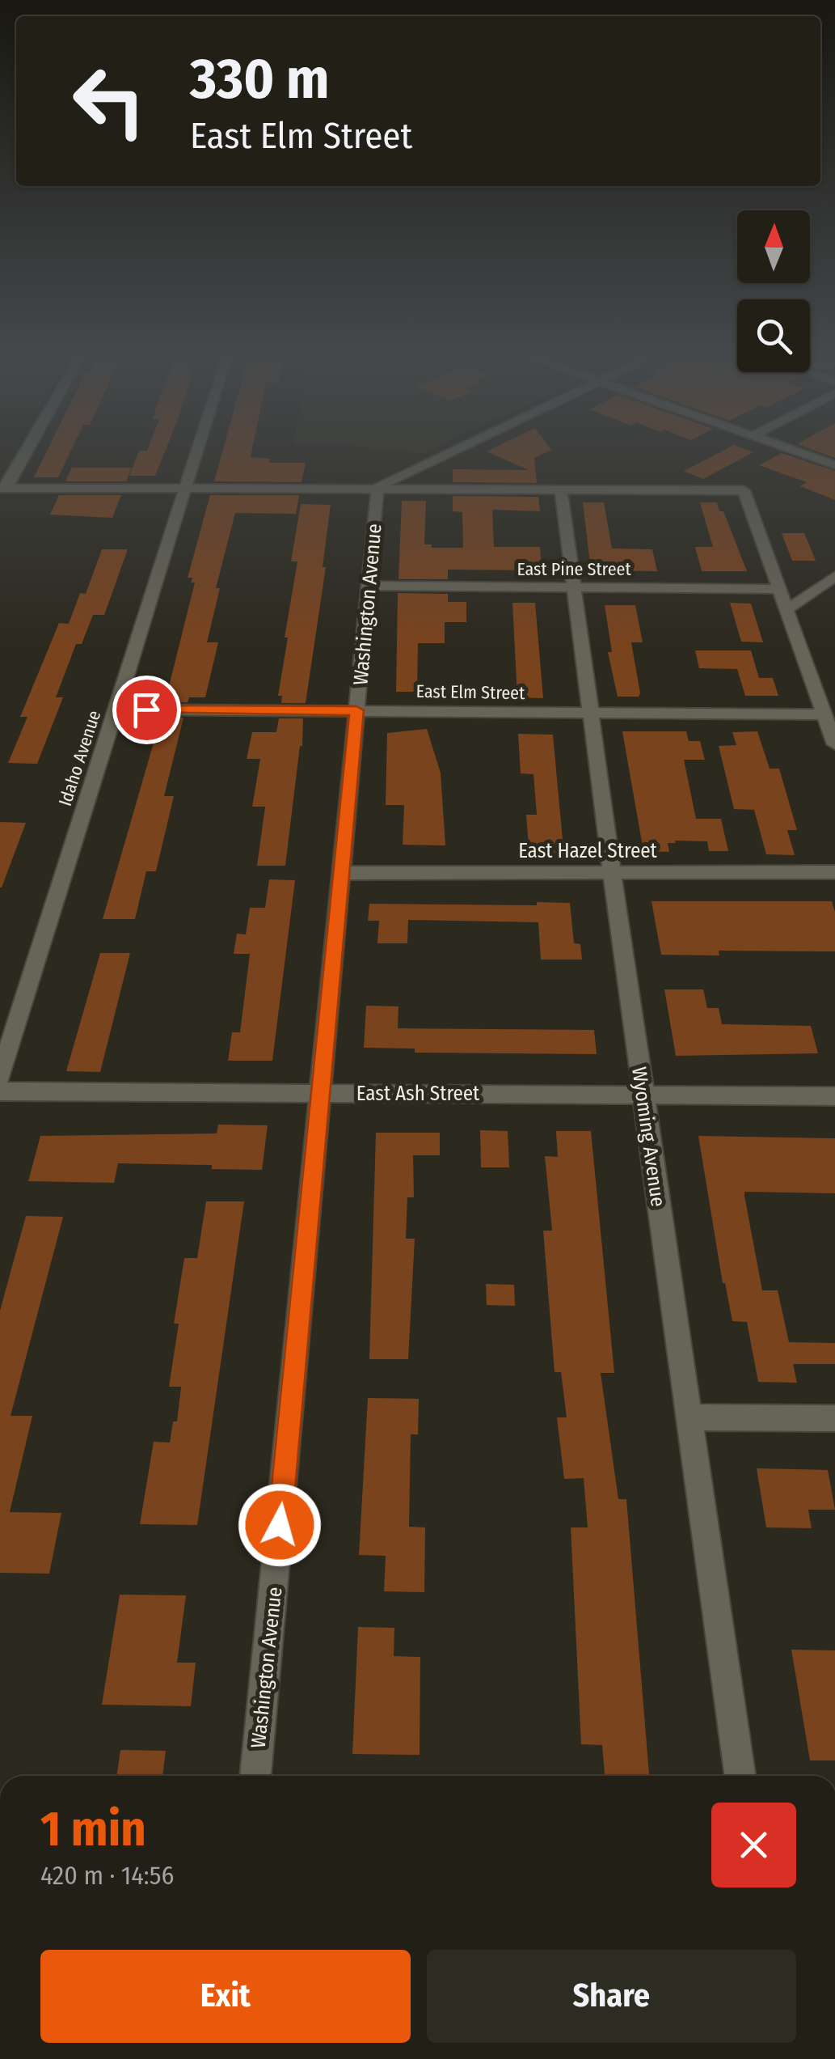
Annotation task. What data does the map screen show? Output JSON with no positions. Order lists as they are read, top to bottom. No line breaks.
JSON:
{"streets":{"street":["East Pine Street","Washington Avenue","East Elm Street","Idaho Avenue","East Hazel Street","East Ash Street","Wyoming Avenue"]},"crossings":[["East Pine Street","Washington Avenue"],["East Pine Street","Wyoming Avenue"],["Washington Avenue","East Elm Street"],["Washington Avenue","East Hazel Street"],["Washington Avenue","East Ash Street"],["East Elm Street","Idaho Avenue"],["East Elm Street","Wyoming Avenue"],["East Hazel Street","Wyoming Avenue"],["East Ash Street","Wyoming Avenue"]],"north":"top","page":{"turn":["330 m","East Elm Street"],"heading":["1 min","420 m · 14:56"],"buttons":["Exit","Share"]}}
